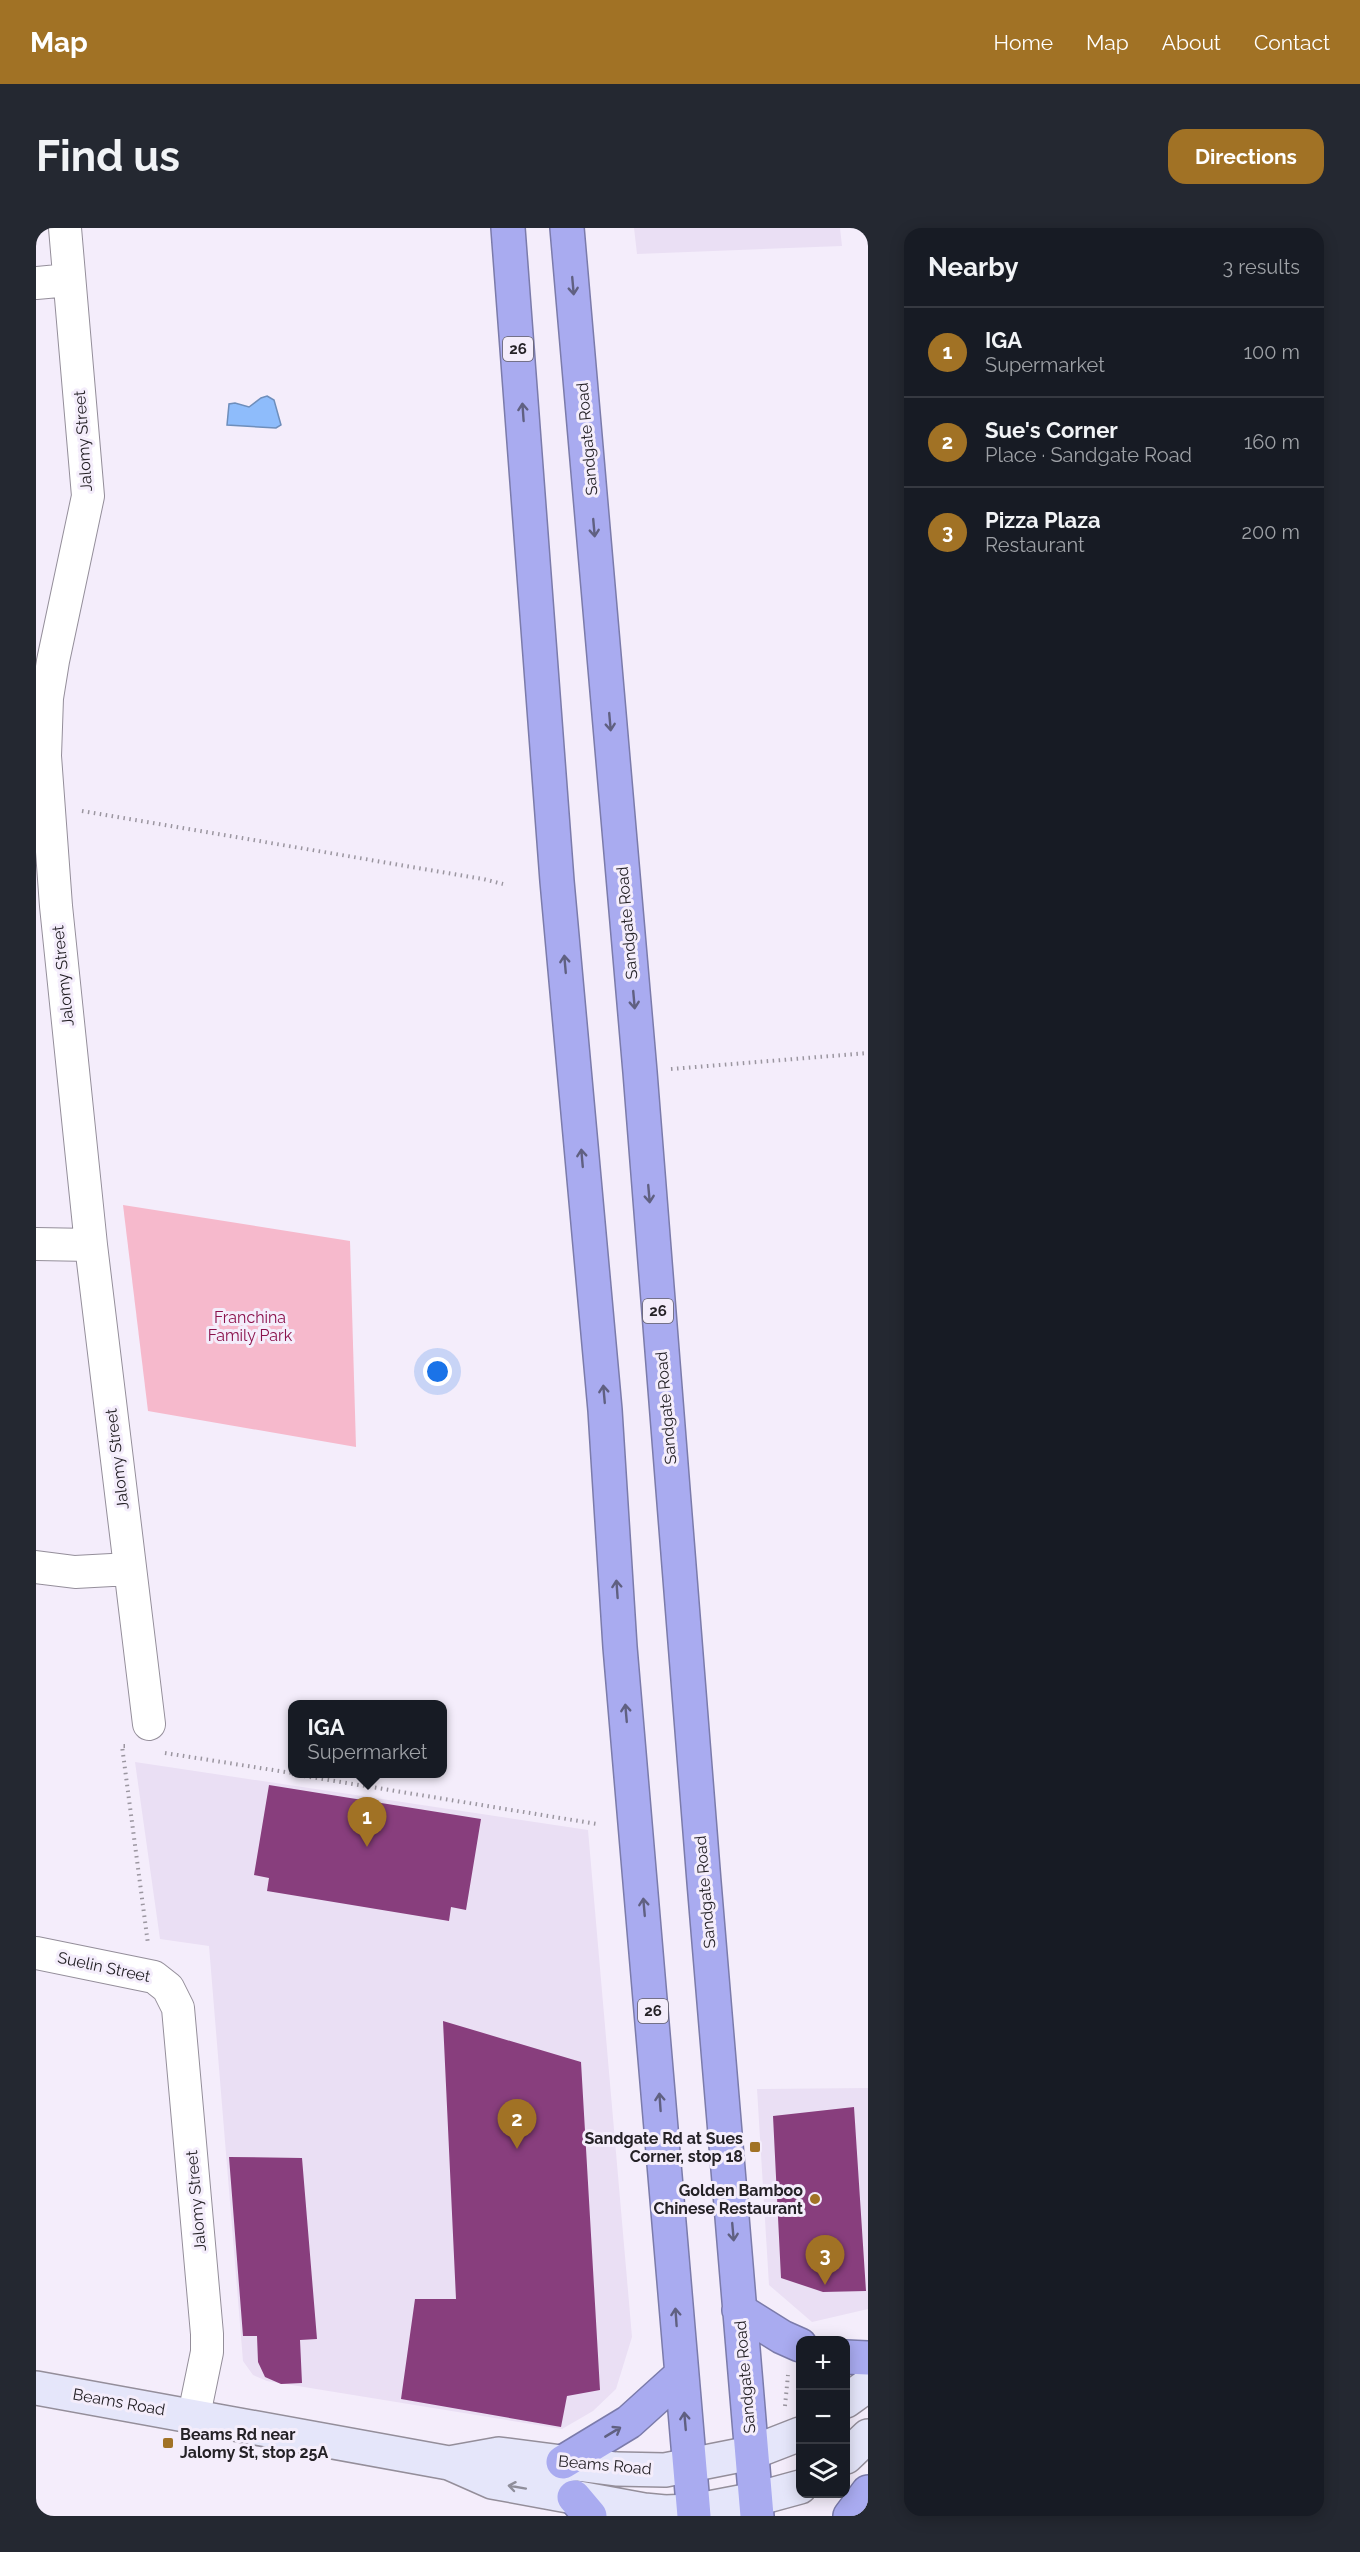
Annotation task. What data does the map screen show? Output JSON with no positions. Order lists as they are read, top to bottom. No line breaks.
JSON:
{"streets":{"highway":["26","Sandgate Road"],"main road":["Beams Road"],"street":["Jalomy Street","Suelin Street"]},"crossings":[["26","Beams Road"],["Sandgate Road","Beams Road"],["Jalomy Street","Suelin Street"],["Jalomy Street","Beams Road"]],"parks":["Franchina Family Park"],"places":{"transit":["Sandgate Rd at Sues Corner, stop 18","Beams Rd near Jalomy St, stop 25A"],"other":["Golden Bamboo Chinese Restaurant"]},"page":{"header":"Map","nav":["Home","Map","About","Contact"],"buttons":"Directions","title":"Find us","heading":["Nearby","3 results"],"list":[{"mark":"1","name":"IGA","note":"Supermarket","value":"100 m"},{"mark":"2","name":"Sue's Corner","note":"Place · Sandgate Road","value":"160 m"},{"mark":"3","name":"Pizza Plaza","note":"Restaurant","value":"200 m"}],"popup":["IGA","Supermarket"],"pins":["1","2","3"],"map_buttons":["+","−"]}}
